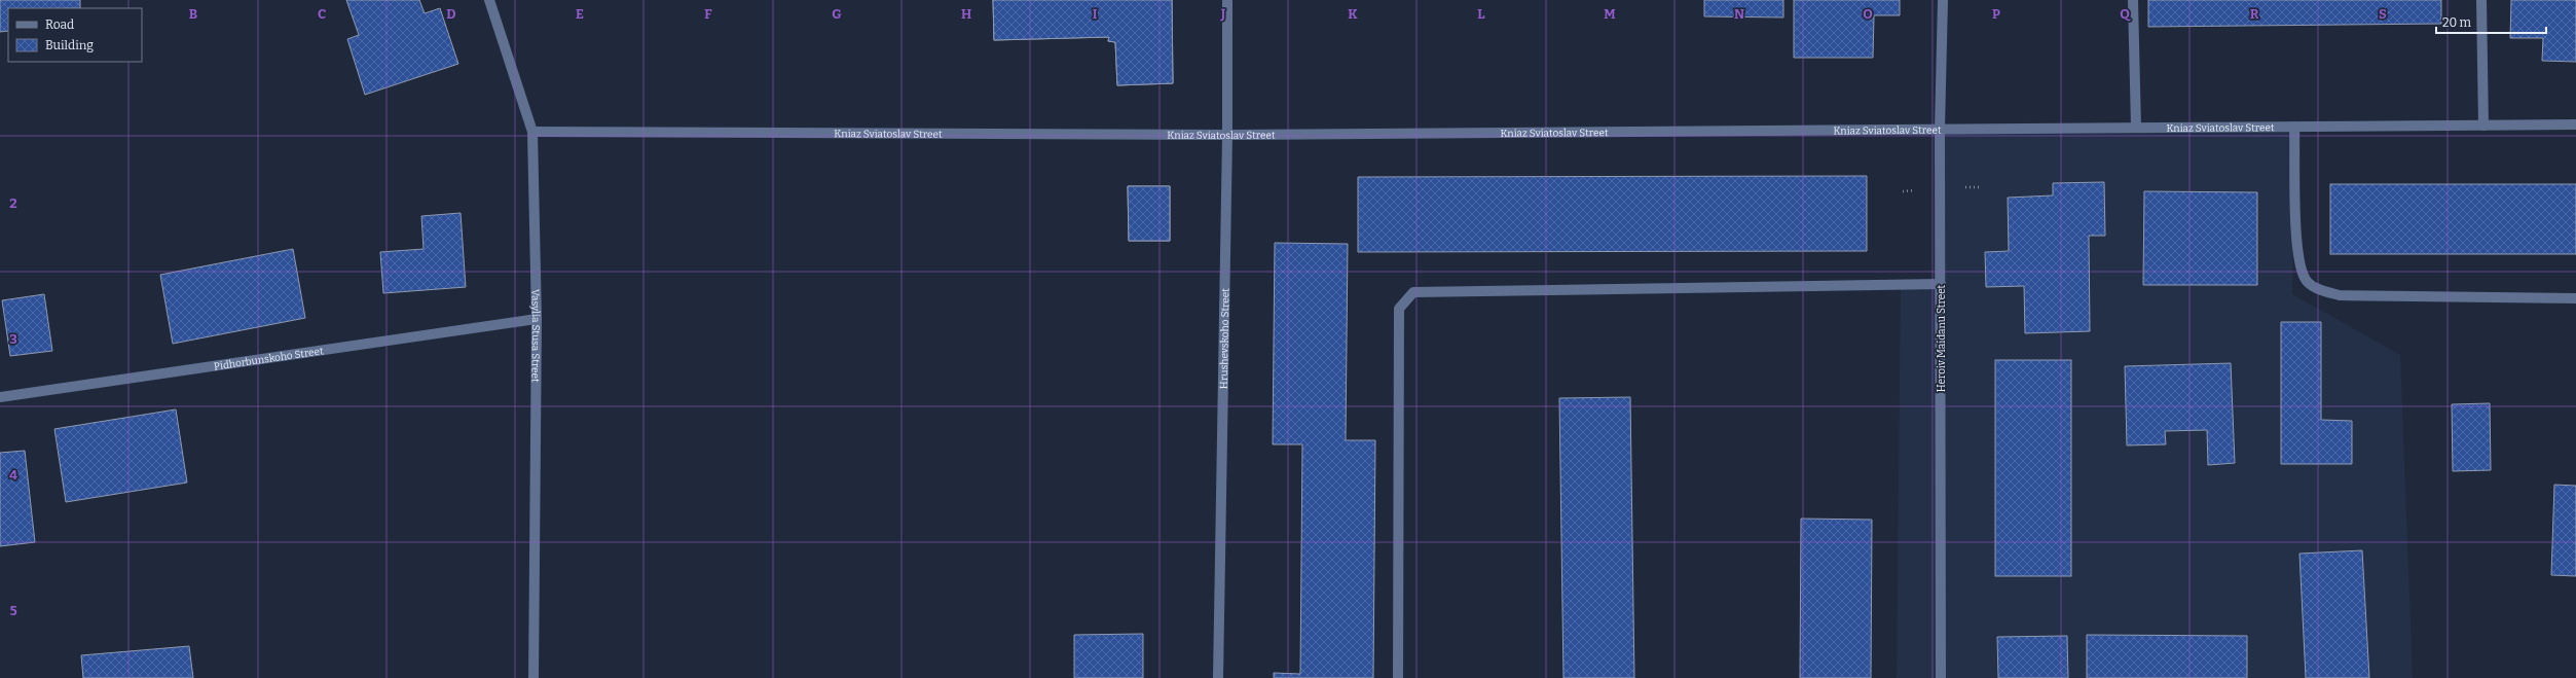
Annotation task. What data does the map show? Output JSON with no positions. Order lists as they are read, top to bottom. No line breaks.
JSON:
{"streets":{"street":["Kniaz Sviatoslav Street","Vasylia Stusa Street","Heroiv Maidanu Street","Hrushevskoho Street","Pidhorbunskoho Street"]},"crossings":[["Kniaz Sviatoslav Street","Vasylia Stusa Street"],["Kniaz Sviatoslav Street","Heroiv Maidanu Street"],["Kniaz Sviatoslav Street","Hrushevskoho Street"],["Vasylia Stusa Street","Pidhorbunskoho Street"]],"legend":["Road","Building"],"scale_bar":"20 m","grid":{"columns":["B","C","D","E","F","G","H","I","J","K","L","M","N","O","P","Q","R","S"],"rows":["2","3","4","5"]}}
